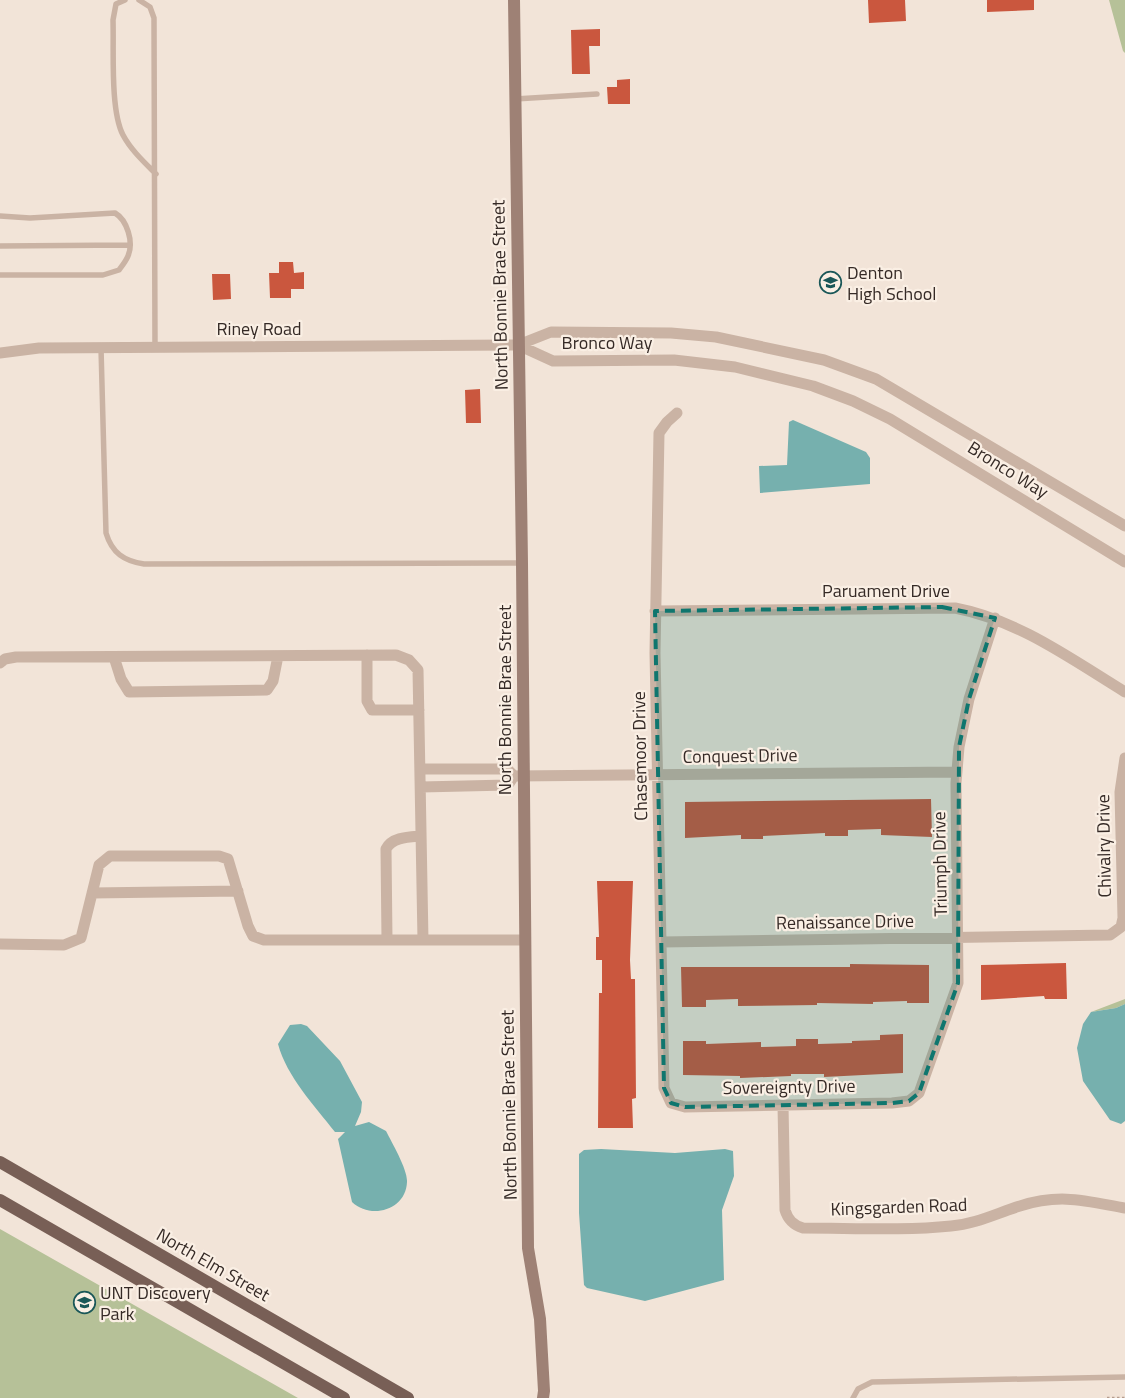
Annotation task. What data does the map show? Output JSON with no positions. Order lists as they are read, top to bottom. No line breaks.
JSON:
{"streets":{"main road":["North Bonnie Brae Street","North Elm Street"],"street":["Riney Road","Bronco Way","Paruament Drive","Chasemoor Drive","Conquest Drive","Chivalry Drive","Triumph Drive","Renaissance Drive","Sovereignty Drive","Kingsgarden Road"]},"crossings":[["North Bonnie Brae Street","Riney Road"],["North Bonnie Brae Street","Bronco Way"],["North Bonnie Brae Street","Conquest Drive"],["Riney Road","Bronco Way"],["Paruament Drive","Chasemoor Drive"],["Paruament Drive","Triumph Drive"],["Chasemoor Drive","Conquest Drive"],["Chasemoor Drive","Renaissance Drive"],["Chasemoor Drive","Sovereignty Drive"],["Conquest Drive","Triumph Drive"],["Chivalry Drive","Renaissance Drive"],["Triumph Drive","Renaissance Drive"],["Triumph Drive","Sovereignty Drive"],["Sovereignty Drive","Kingsgarden Road"]],"places":{"school or university":["Denton High School","UNT Discovery Park"]}}
